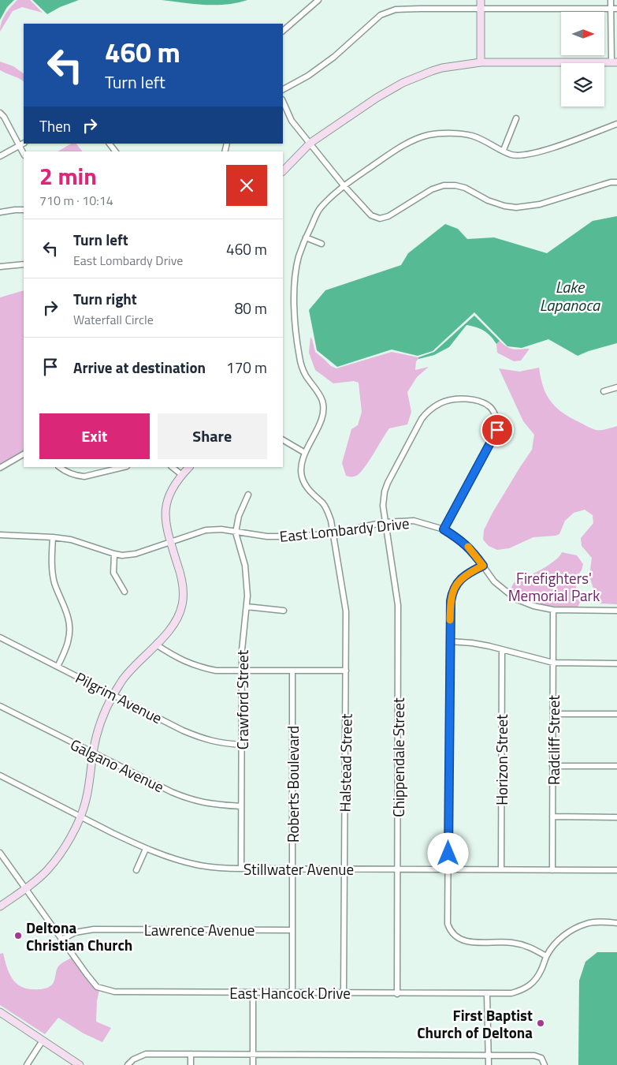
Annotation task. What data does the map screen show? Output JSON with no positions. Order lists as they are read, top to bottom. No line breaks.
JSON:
{"streets":{"street":["East Lombardy Drive","Pilgrim Avenue","Crawford Street","Radcliff Street","Chippendale Street","Horizon Street","Halstead Street","Galgano Avenue","Roberts Boulevard","Stillwater Avenue","Lawrence Avenue","East Hancock Drive"]},"crossings":[["East Lombardy Drive","Crawford Street"],["East Lombardy Drive","Radcliff Street"],["East Lombardy Drive","Chippendale Street"],["East Lombardy Drive","Halstead Street"],["Pilgrim Avenue","Crawford Street"],["Crawford Street","Galgano Avenue"],["Crawford Street","Stillwater Avenue"],["Radcliff Street","Stillwater Avenue"],["Chippendale Street","Stillwater Avenue"],["Chippendale Street","East Hancock Drive"],["Horizon Street","Stillwater Avenue"],["Halstead Street","Stillwater Avenue"],["Halstead Street","East Hancock Drive"],["Roberts Boulevard","Stillwater Avenue"],["Roberts Boulevard","Lawrence Avenue"],["Roberts Boulevard","East Hancock Drive"],["Lawrence Avenue","East Hancock Drive"]],"water":["Lake Lapanoca"],"parks":["Firefighters' Memorial Park"],"places":["Deltona Christian Church","First Baptist Church of Deltona"],"north":"right","page":{"turn":["460 m","Turn left"],"then":"Then","heading":["2 min","710 m · 10:14"],"list":[{"name":"Turn left","note":"East Lombardy Drive","value":"460 m"},{"name":"Turn right","note":"Waterfall Circle","value":"80 m"},{"name":"Arrive at destination","value":"170 m"}],"buttons":["Exit","Share"]}}
